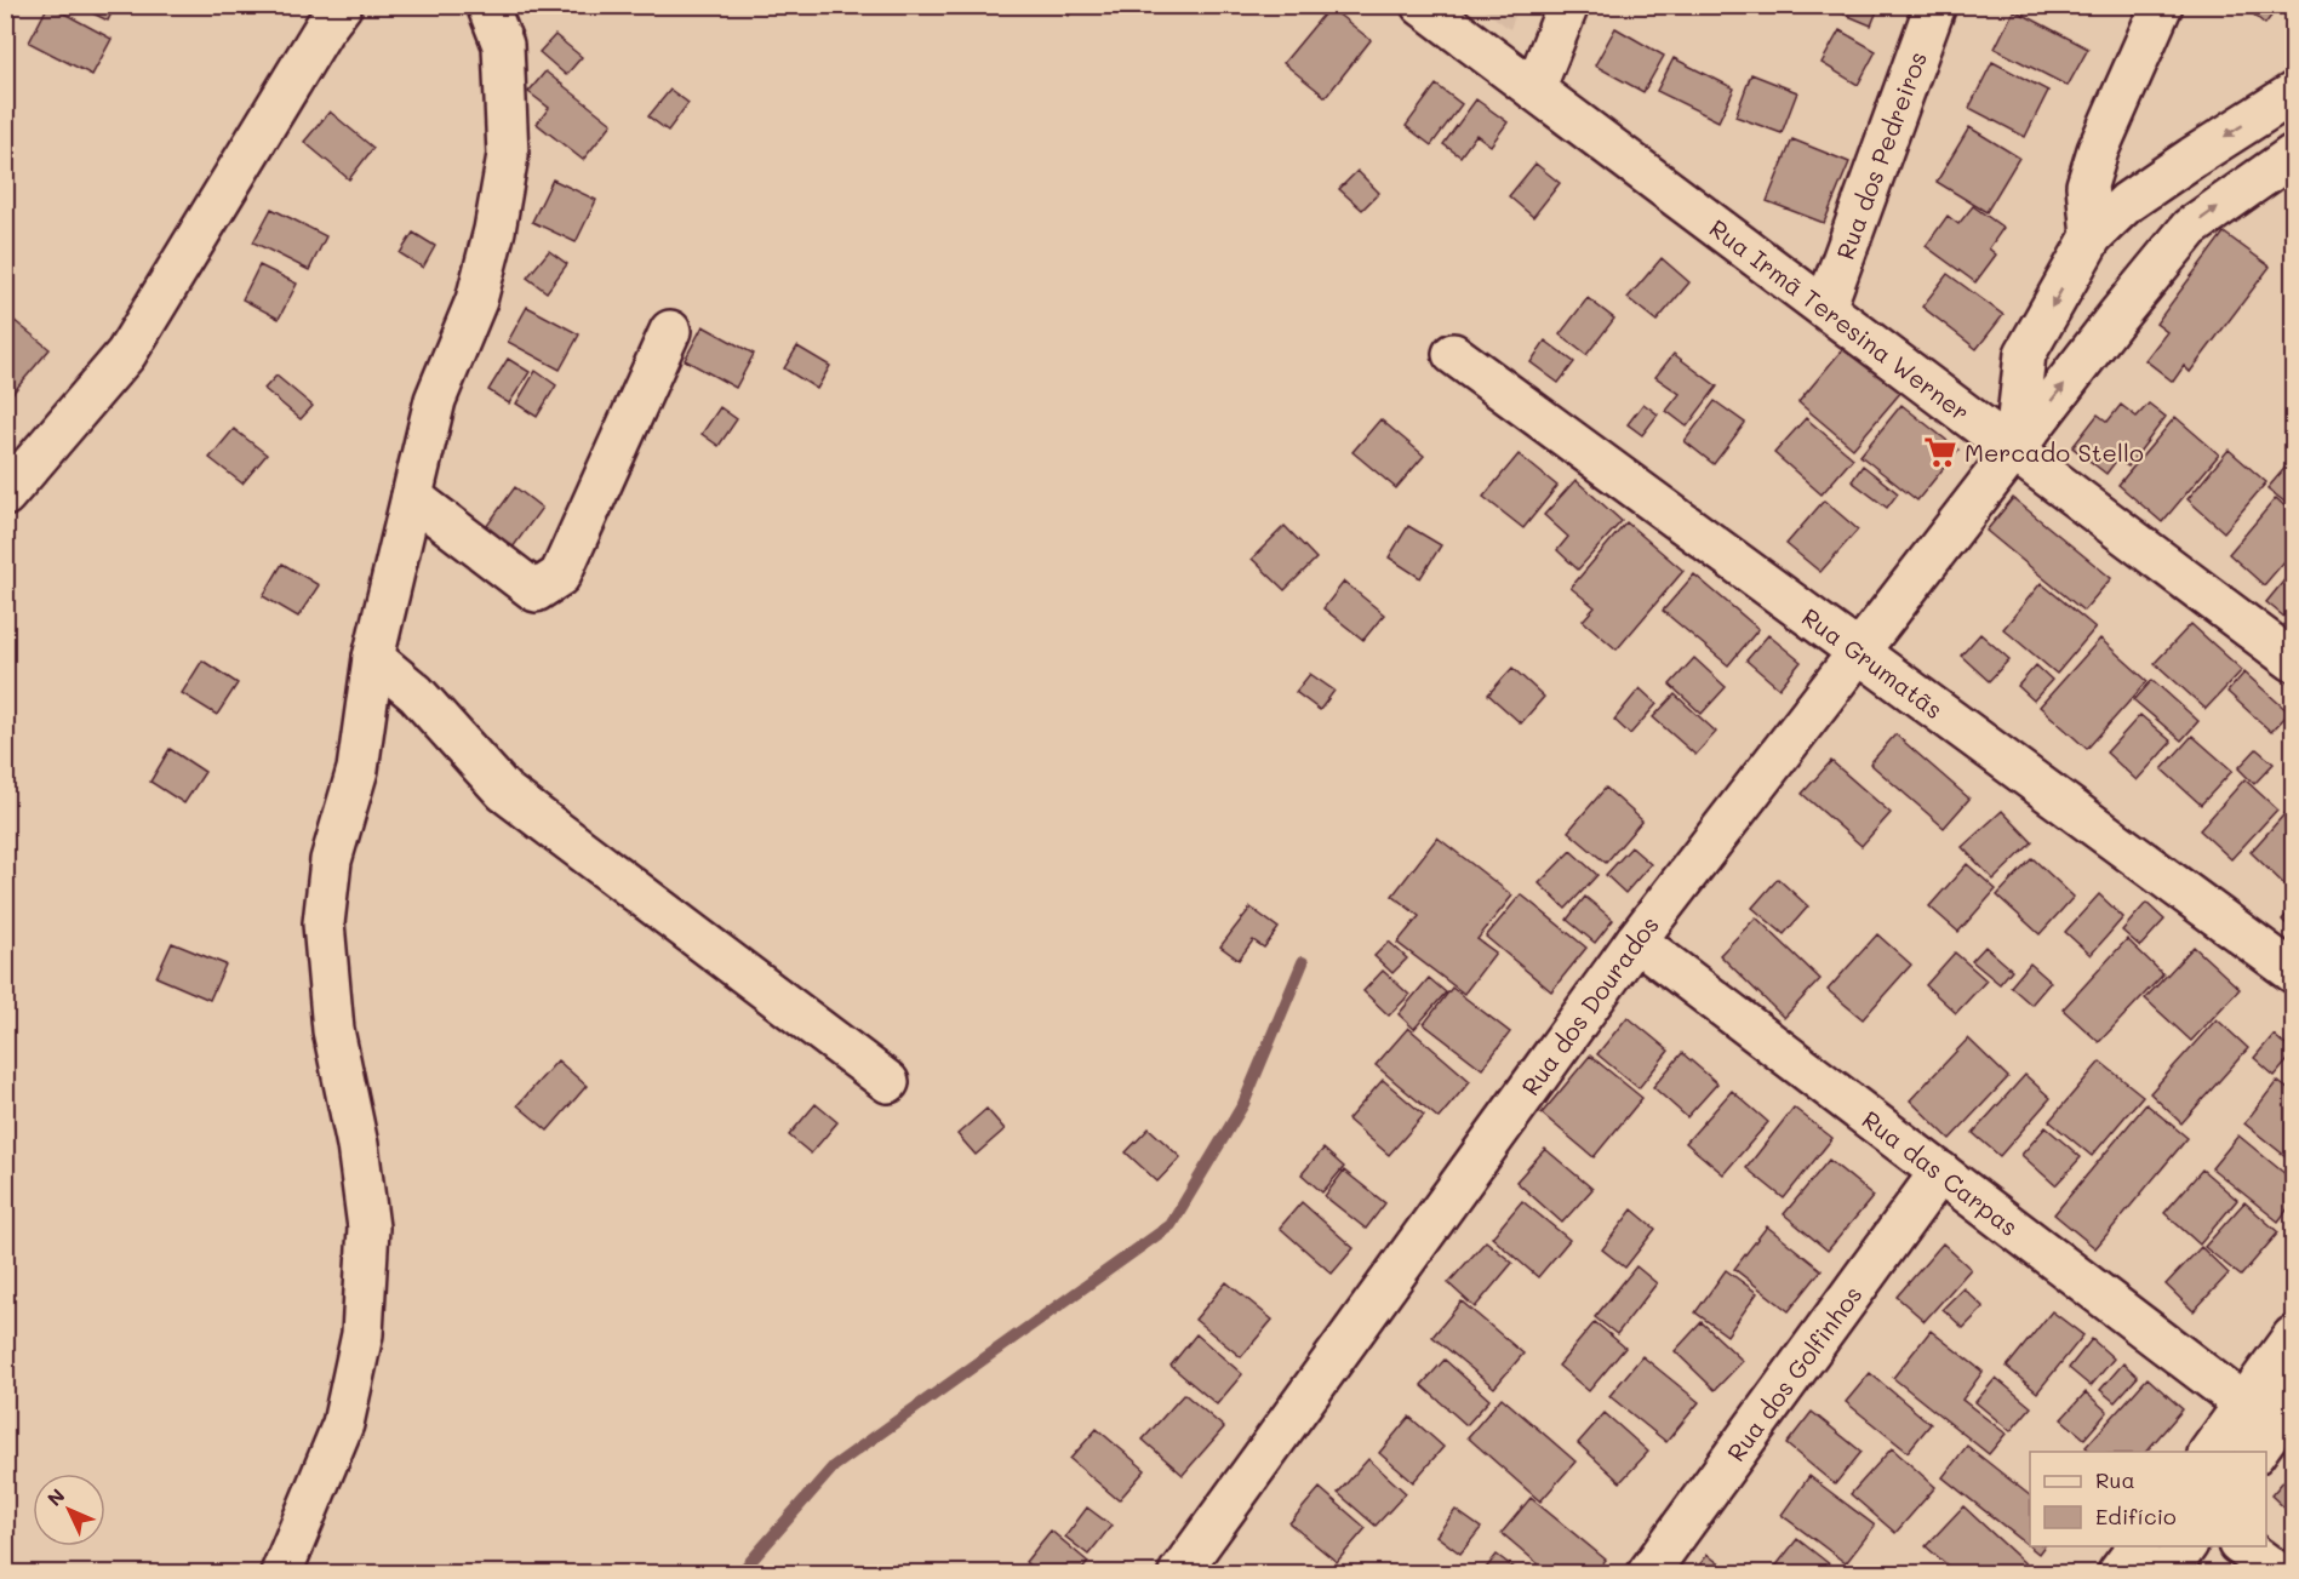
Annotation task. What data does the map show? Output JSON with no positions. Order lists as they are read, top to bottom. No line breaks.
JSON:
{"streets":{"street":["Rua dos Pedreiros","Rua Irmã Teresina Werner","Rua Grumatãs","Rua dos Dourados","Rua das Carpas","Rua dos Golfinhos"]},"crossings":[["Rua dos Pedreiros","Rua Irmã Teresina Werner"],["Rua Irmã Teresina Werner","Rua dos Dourados"],["Rua Grumatãs","Rua dos Dourados"],["Rua dos Dourados","Rua das Carpas"],["Rua das Carpas","Rua dos Golfinhos"]],"places":{"supermarket":["Mercado Stello"]},"legend":["Rua","Edifício"],"north":"top left"}
